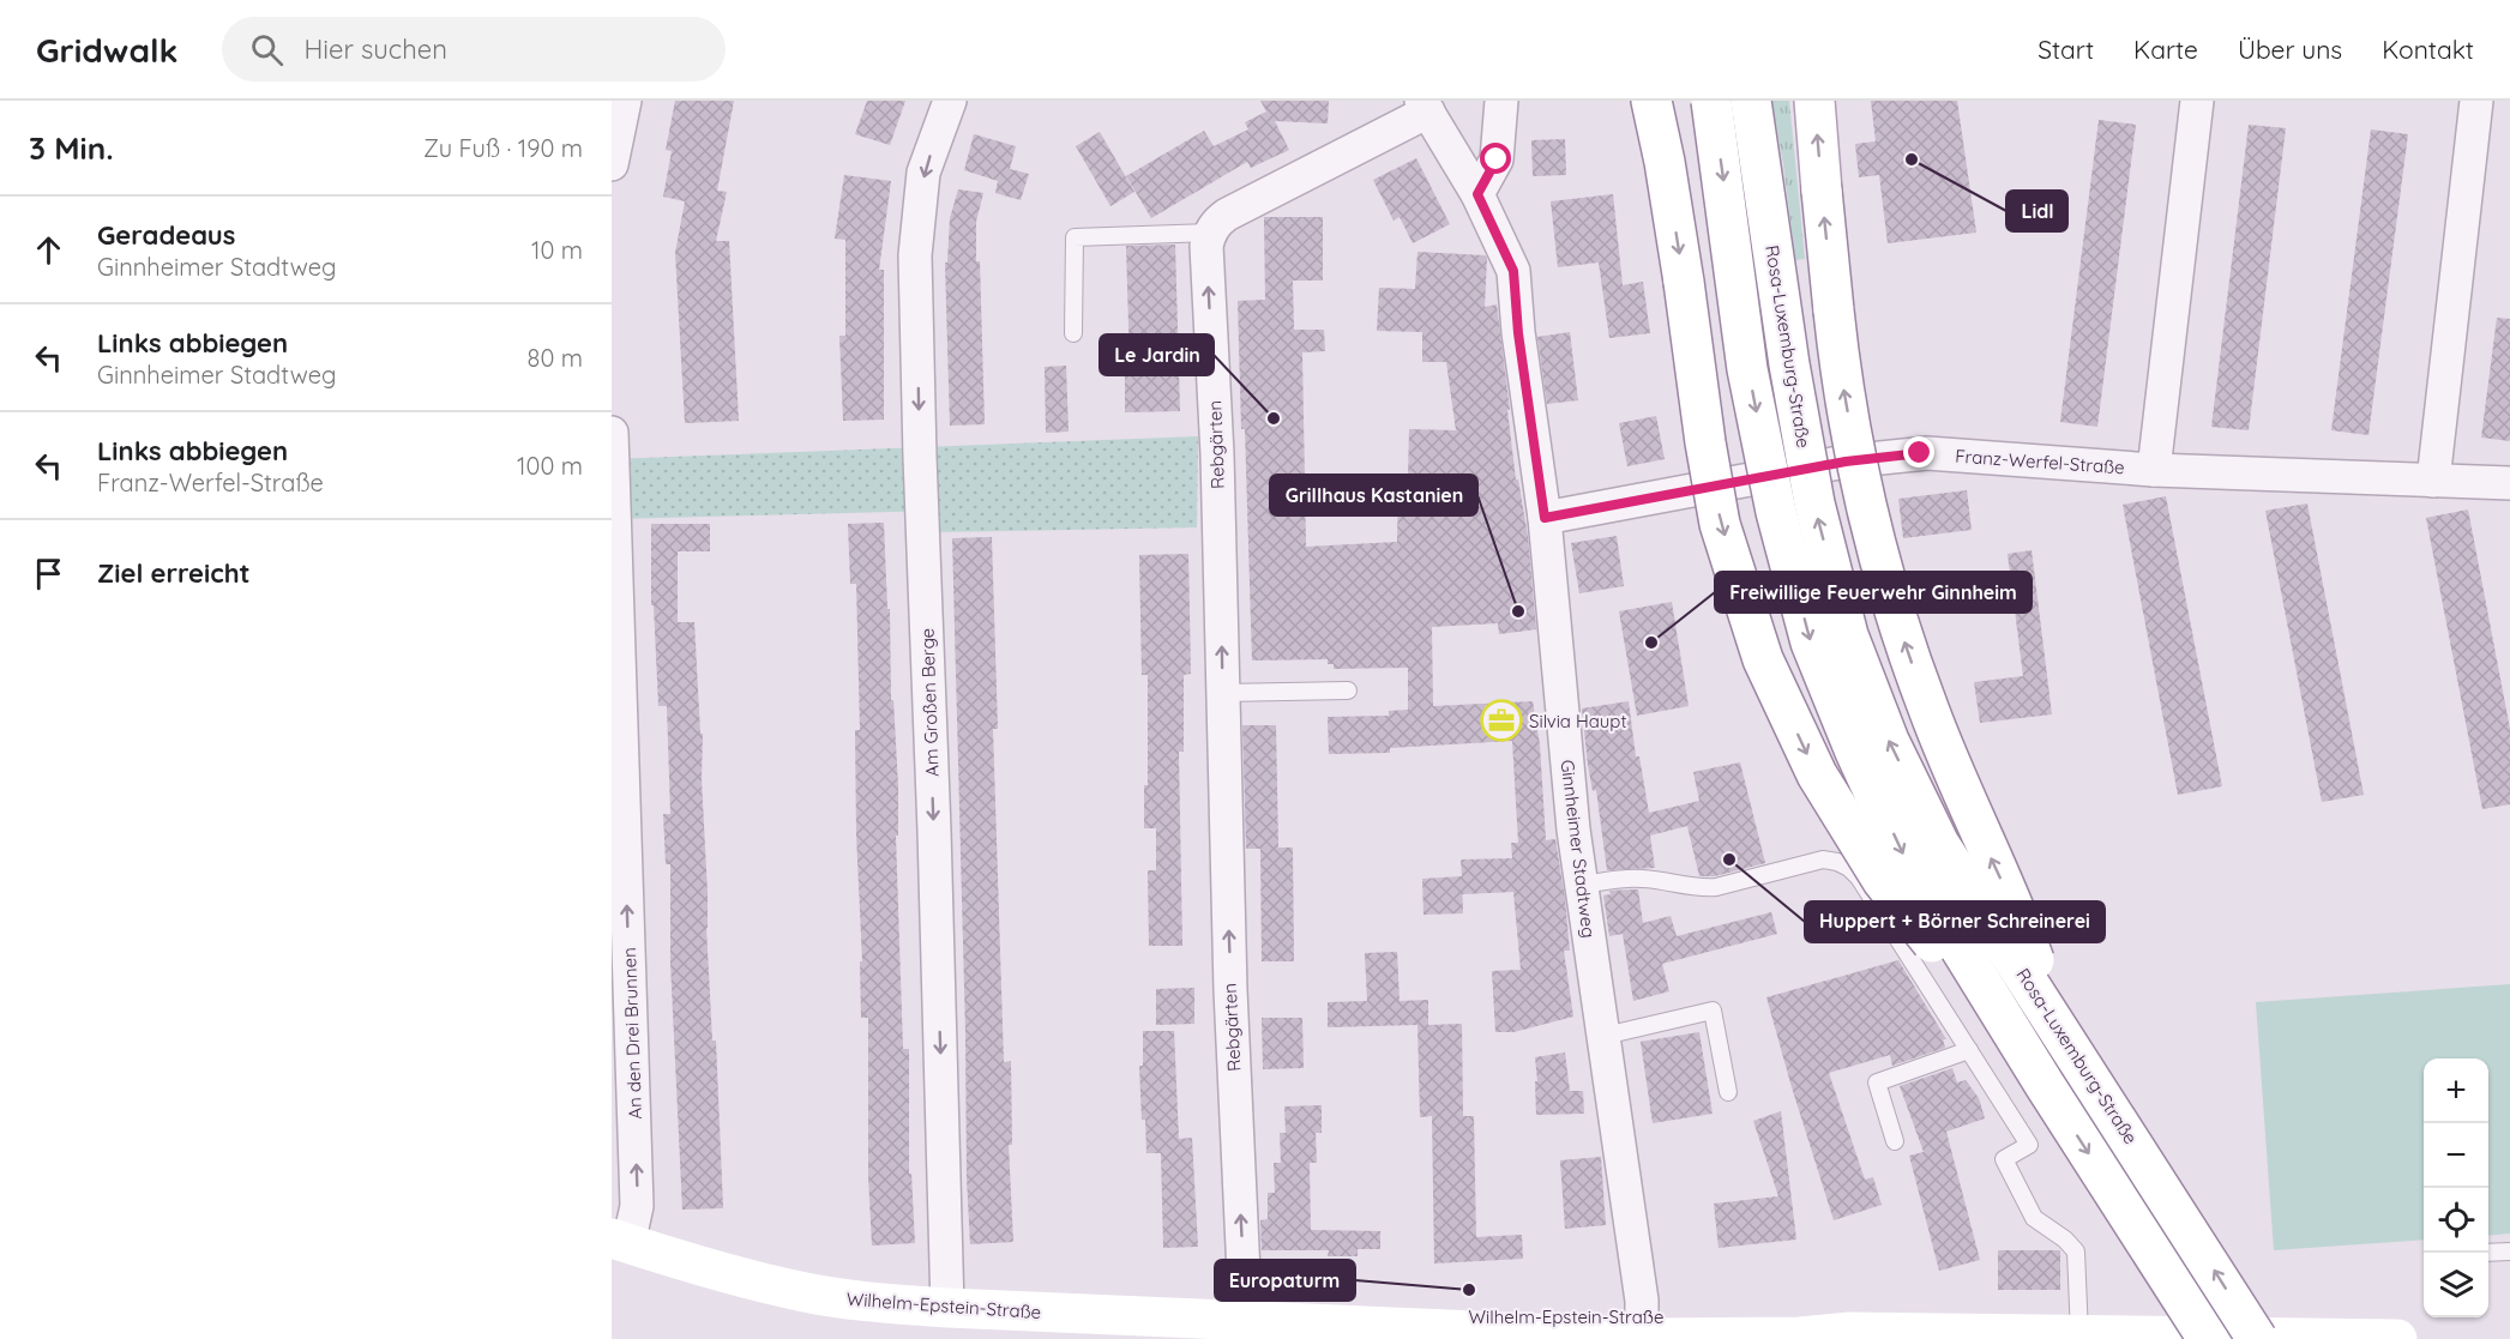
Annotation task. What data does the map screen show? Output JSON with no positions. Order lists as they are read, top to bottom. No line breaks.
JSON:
{"streets":{"main road":["Rosa-Luxemburg-Straße","Wilhelm-Epstein-Straße"],"street":["Rebgärten","Franz-Werfel-Straße","Am Großen Berge","Ginnheimer Stadtweg","An den Drei Brunnen"]},"crossings":[["Rebgärten","Wilhelm-Epstein-Straße"],["Franz-Werfel-Straße","Ginnheimer Stadtweg"],["Am Großen Berge","Wilhelm-Epstein-Straße"],["Ginnheimer Stadtweg","Wilhelm-Epstein-Straße"],["An den Drei Brunnen","Wilhelm-Epstein-Straße"]],"one_way":["Rebgärten","Am Großen Berge","An den Drei Brunnen"],"places":{"other":["Lidl","Le Jardin","Grillhaus Kastanien","Freiwillige Feuerwehr Ginnheim","Huppert + Börner Schreinerei","Europaturm"],"office":["Silvia Haupt"]},"page":{"header":"Gridwalk","search":"Hier suchen","nav":["Start","Karte","Über uns","Kontakt"],"heading":["3 Min.","Zu Fuß · 190 m"],"list":[["Geradeaus","Ginnheimer Stadtweg","10 m"],["Links abbiegen","Ginnheimer Stadtweg","80 m"],["Links abbiegen","Franz-Werfel-Straße","100 m"],"Ziel erreicht"],"map_buttons":["+","−"]}}
